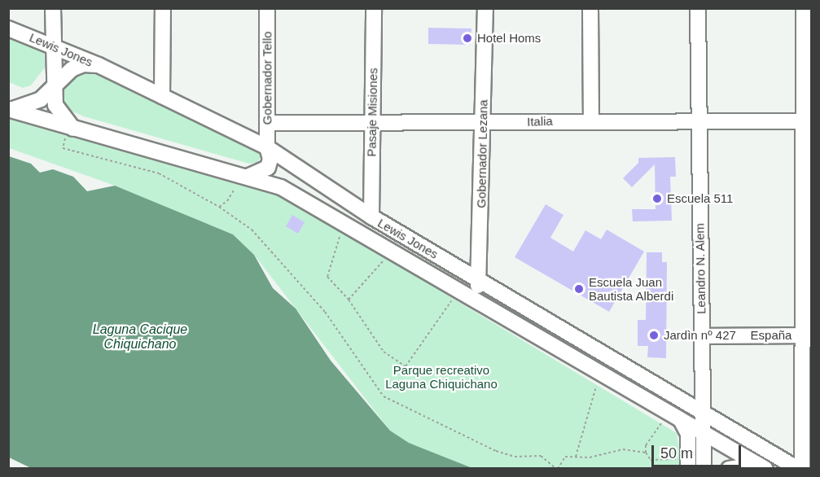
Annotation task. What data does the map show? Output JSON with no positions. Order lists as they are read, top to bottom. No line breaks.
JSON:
{"streets":{"street":["Lewis Jones","Gobernador Tello","Pasaje Misiones","Italia","Gobernador Lezana","Leandro N. Alem","España"]},"crossings":[["Lewis Jones","Gobernador Tello"],["Lewis Jones","Pasaje Misiones"],["Lewis Jones","Gobernador Lezana"],["Lewis Jones","Leandro N. Alem"],["Gobernador Tello","Italia"],["Pasaje Misiones","Italia"],["Italia","Gobernador Lezana"],["Italia","Leandro N. Alem"],["Leandro N. Alem","España"]],"water":["Laguna Cacique Chiquichano"],"parks":["Parque recreativo Laguna Chiquichano"],"places":["Hotel Homs","Escuela 511","Escuela Juan Bautista Alberdi","Jardìn nº 427"],"scale_bar":"50 m"}
